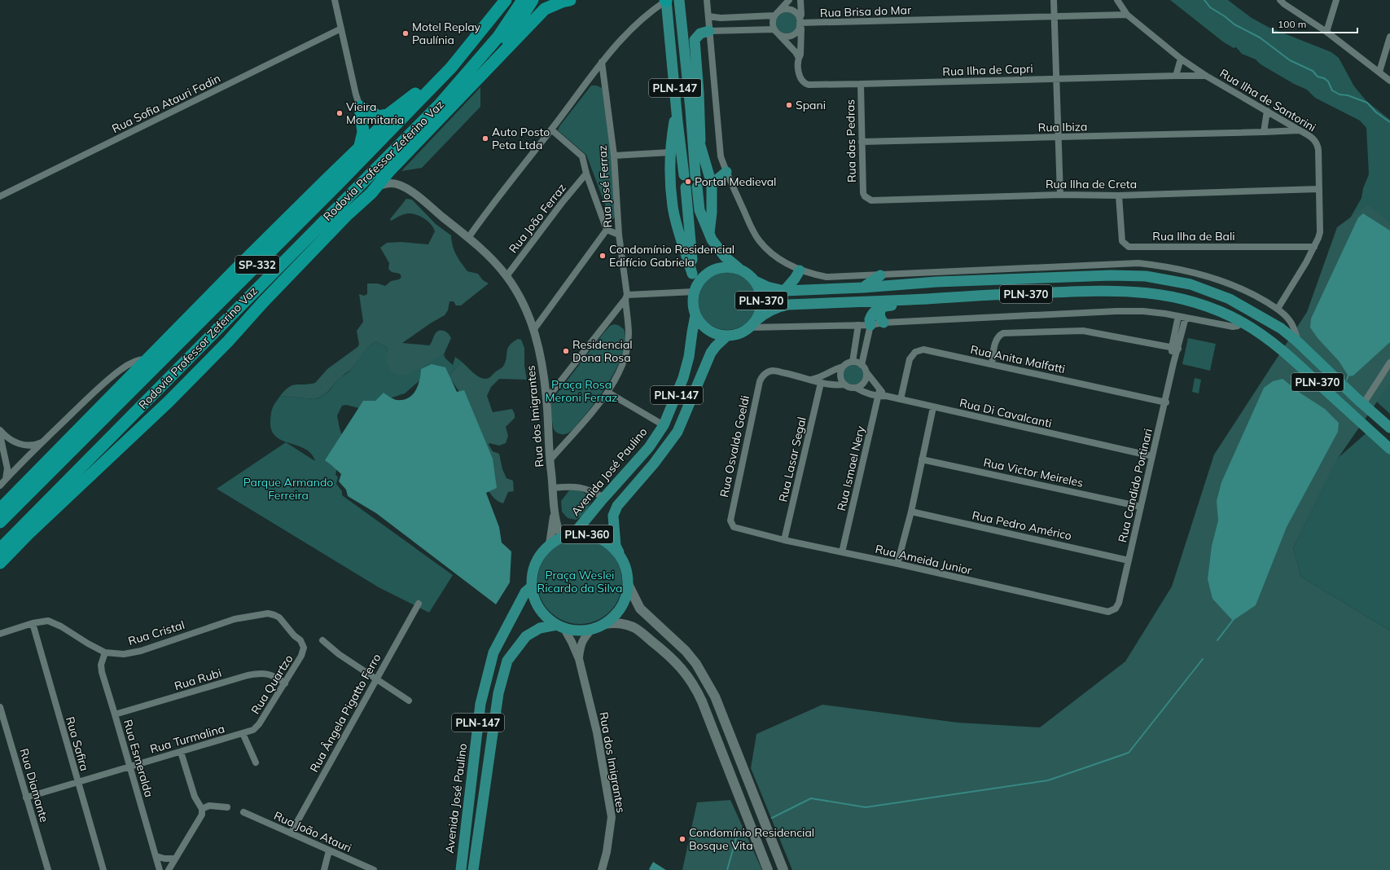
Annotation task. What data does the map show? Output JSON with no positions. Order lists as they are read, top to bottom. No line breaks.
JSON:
{"streets":{"highway":["Rodovia Professor Zeferino Vaz","SP-332"],"main road":["PLN-147","PLN-370","Avenida José Paulino","PLN-360"],"street":["Rua Brisa do Mar","Rua Ilha de Capri","Rua Ilha de Santorini","Rua Sofia Atauri Fadin","Rua Ibiza","Rua das Pedras","Rua Ilha de Creta","Rua José Ferraz","Rua João Ferraz","Rua Ilha de Bali","Rua Anita Malfatti","Rua Di Cavalcanti","Rua dos Imigrantes","Rua Osvaldo Goeldi","Rua Lasar Segal","Rua Ismael Nery","Rua Victor Meireles","Rua Candido Portinari","Rua Pedro Américo","Rua Ameida Junior","Rua Cristal","Rua Rubi","Rua Quartzo","Rua Ângela Pigatto Ferro","Rua Turmalina","Rua Safira","Rua Esmeralda","Rua Diamante","Rua João Atauri"]},"crossings":[["Rua Brisa do Mar","Rua Ilha de Santorini"],["Rua Ilha de Capri","Rua Ilha de Santorini"],["Rua Ilha de Capri","Rua das Pedras"],["PLN-147","PLN-370"],["PLN-147","Rua dos Imigrantes"],["PLN-147","Avenida José Paulino"],["PLN-147","PLN-360"],["Rua Ilha de Santorini","Rua Ibiza"],["Rua Ilha de Santorini","Rua Ilha de Creta"],["Rua Ilha de Santorini","Rua Ilha de Bali"],["Rua Ibiza","Rua das Pedras"],["Rua das Pedras","Rua Ilha de Creta"],["Rua Ilha de Creta","Rua Ilha de Bali"],["Rua José Ferraz","Rua dos Imigrantes"],["Rua João Ferraz","Rua dos Imigrantes"],["PLN-370","Avenida José Paulino"],["Rua Anita Malfatti","Rua Di Cavalcanti"],["Rua Anita Malfatti","Rua Candido Portinari"],["Rua Di Cavalcanti","Rua Ismael Nery"],["Rua Di Cavalcanti","Rua Candido Portinari"],["Rua dos Imigrantes","Avenida José Paulino"],["Rua dos Imigrantes","PLN-360"],["Rua Osvaldo Goeldi","Rua Ameida Junior"],["Rua Lasar Segal","Rua Ameida Junior"],["Rua Ismael Nery","Rua Ameida Junior"],["Avenida José Paulino","PLN-360"],["Rua Victor Meireles","Rua Candido Portinari"],["Rua Candido Portinari","Rua Pedro Américo"],["Rua Candido Portinari","Rua Ameida Junior"],["Rua Cristal","Rua Quartzo"],["Rua Cristal","Rua Safira"],["Rua Cristal","Rua Esmeralda"],["Rua Rubi","Rua Quartzo"],["Rua Rubi","Rua Esmeralda"],["Rua Quartzo","Rua Turmalina"],["Rua Ângela Pigatto Ferro","Rua João Atauri"],["Rua Turmalina","Rua Safira"],["Rua Turmalina","Rua Esmeralda"],["Rua Turmalina","Rua Diamante"]],"parks":["Praça Rosa Meroni Ferraz","Parque Armando Ferreira","Praça Weslei Ricardo da Silva"],"places":["Motel Replay Paulínia","Spani","Vieira Marmitaria","Auto Posto Peta Ltda","Portal Medieval","Condomínio Residencial Edifício Gabriela","Residencial Dona Rosa","Condomínio Residencial Bosque Vita"],"scale_bar":"100 m"}
